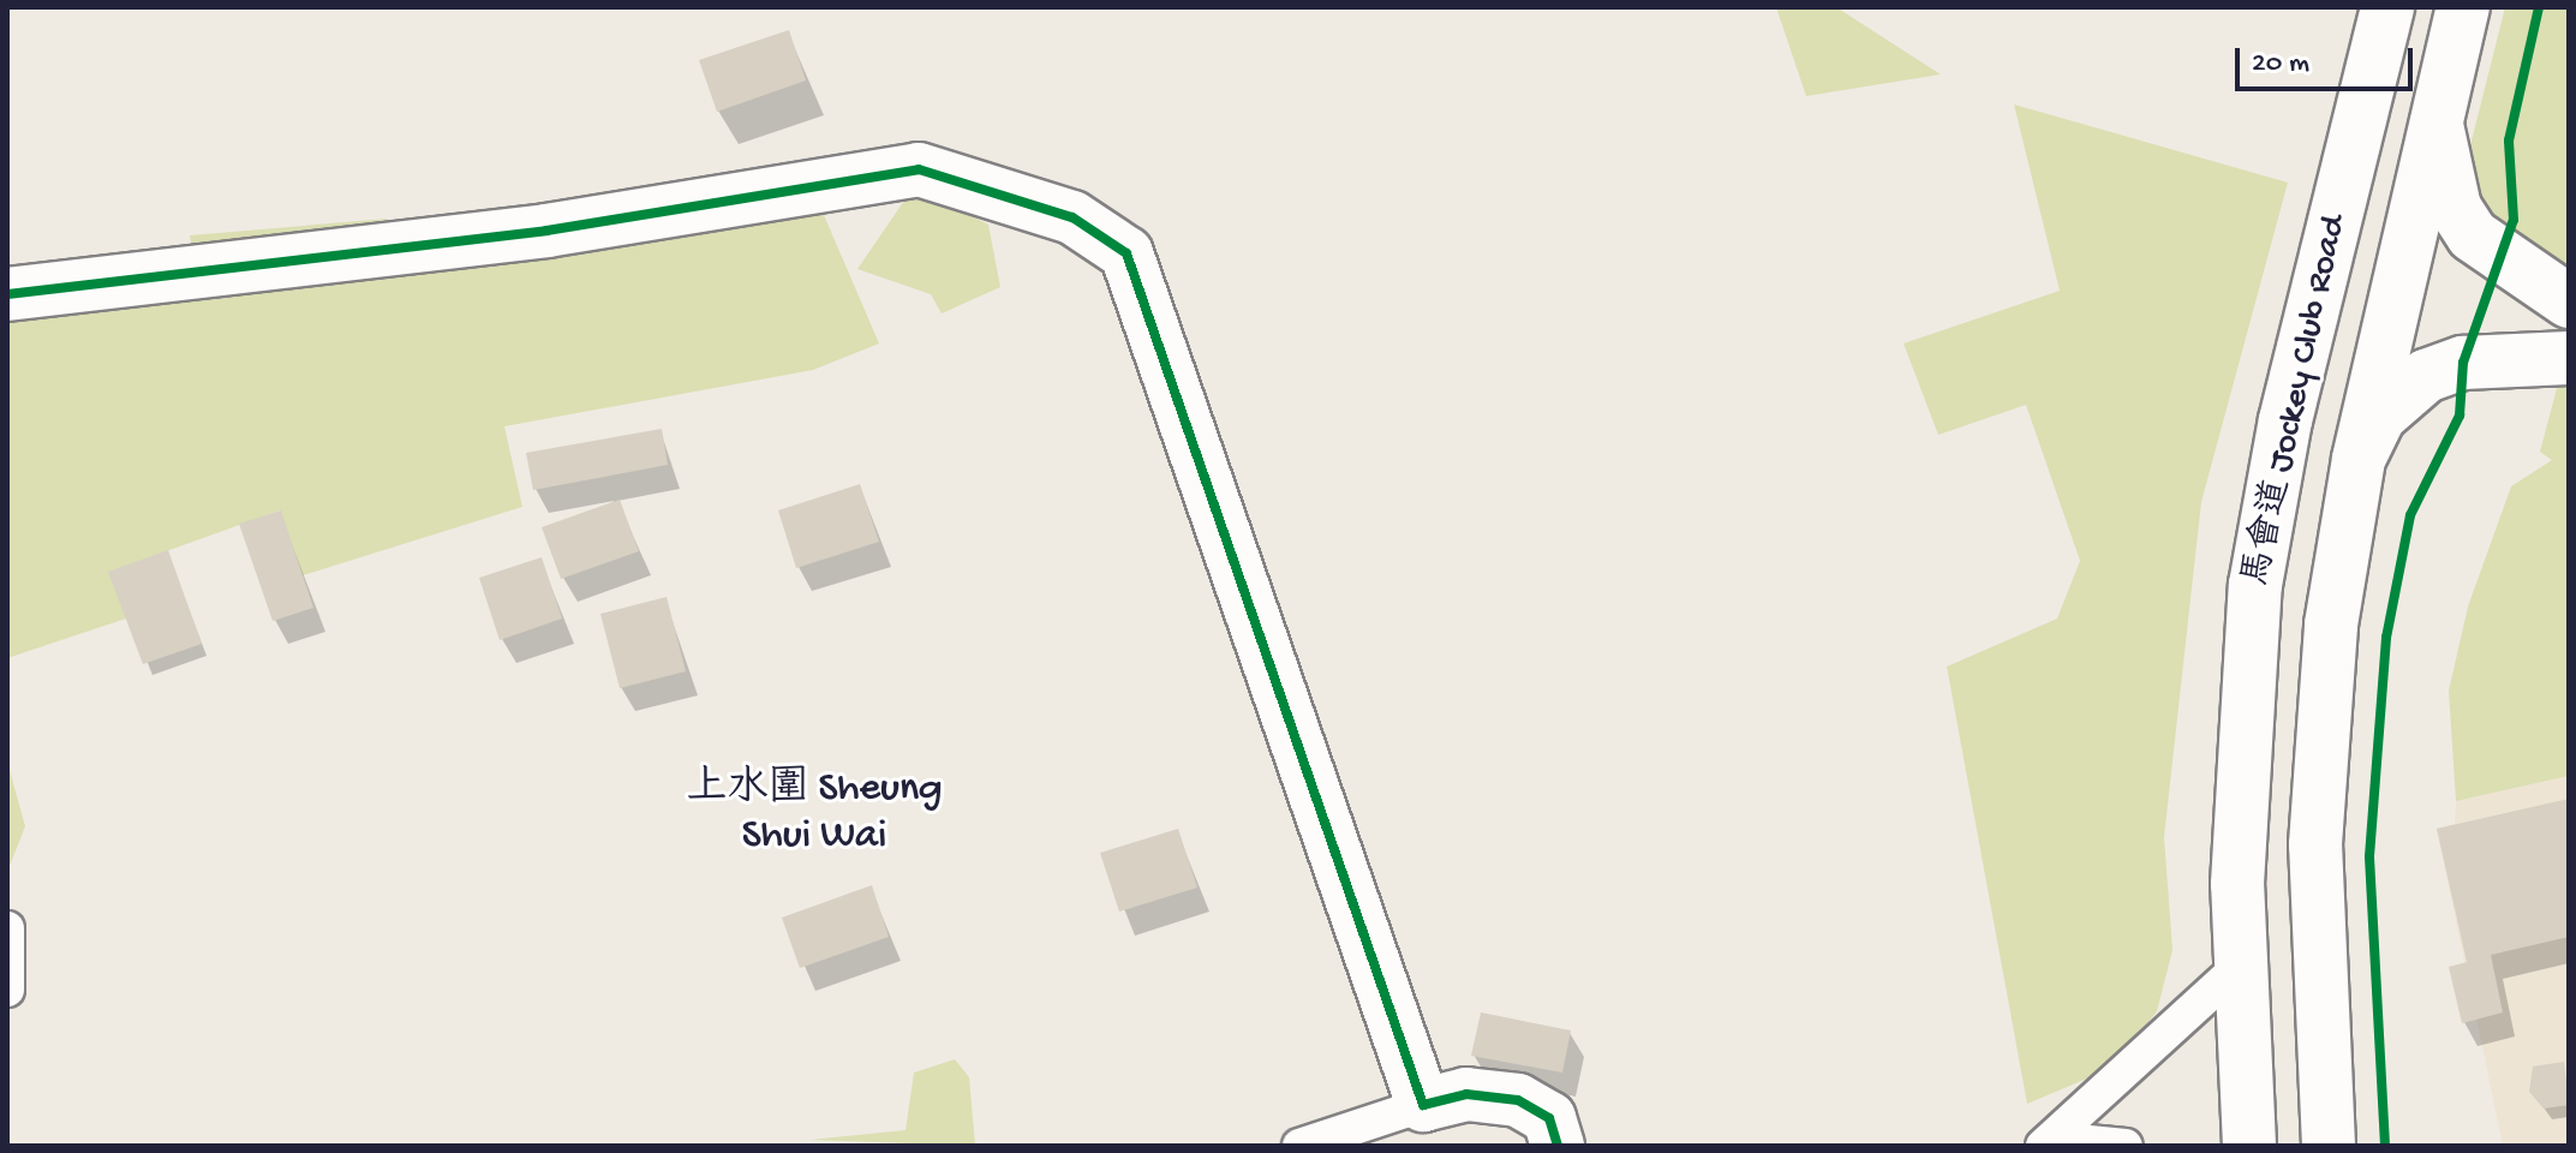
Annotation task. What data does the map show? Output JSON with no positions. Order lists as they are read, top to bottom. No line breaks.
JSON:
{"streets":{"street":["馬會道 Jockey Club Road"]},"districts":["上水圍 Sheung Shui Wai"],"scale_bar":"20 m"}
